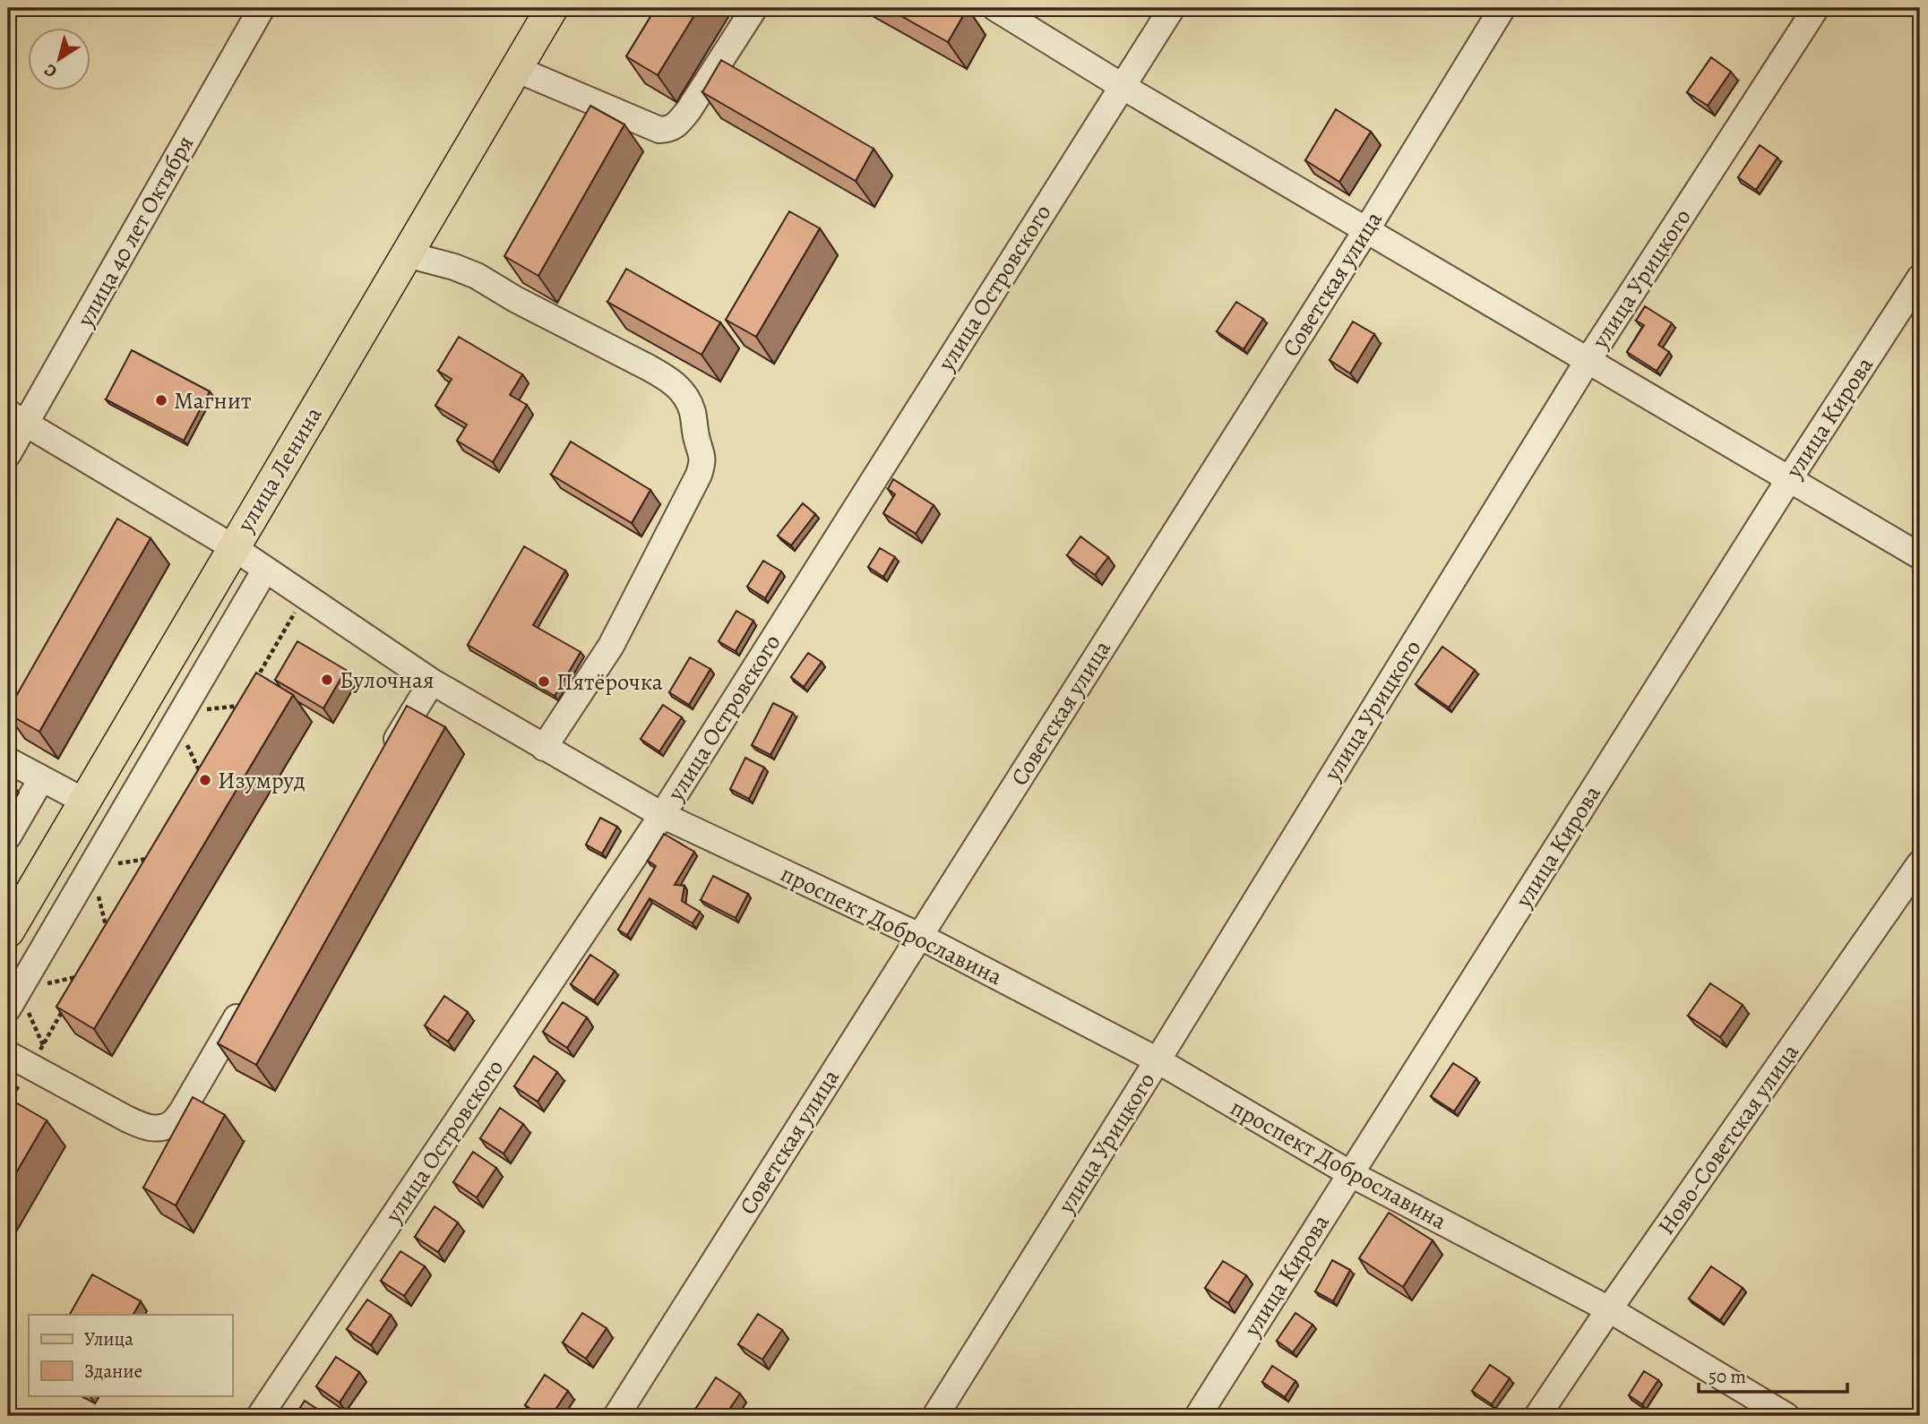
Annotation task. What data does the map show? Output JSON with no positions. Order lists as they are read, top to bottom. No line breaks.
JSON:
{"streets":{"main road":["улица Ленина"],"street":["улица 40 лет Октября","улица Урицкого","Советская улица","улица Островского","улица Кирова","проспект Доброславина","Ново-Советская улица"]},"crossings":[["улица 40 лет Октября","проспект Доброславина"],["улица Урицкого","проспект Доброславина"],["Советская улица","проспект Доброславина"],["улица Островского","проспект Доброславина"],["улица Кирова","проспект Доброславина"],["улица Ленина","проспект Доброславина"],["проспект Доброславина","Ново-Советская улица"]],"places":["Магнит","Булочная","Пятёрочка","Изумруд"],"legend":["Улица","Здание"],"scale_bar":"50 m","north":"bottom left"}
